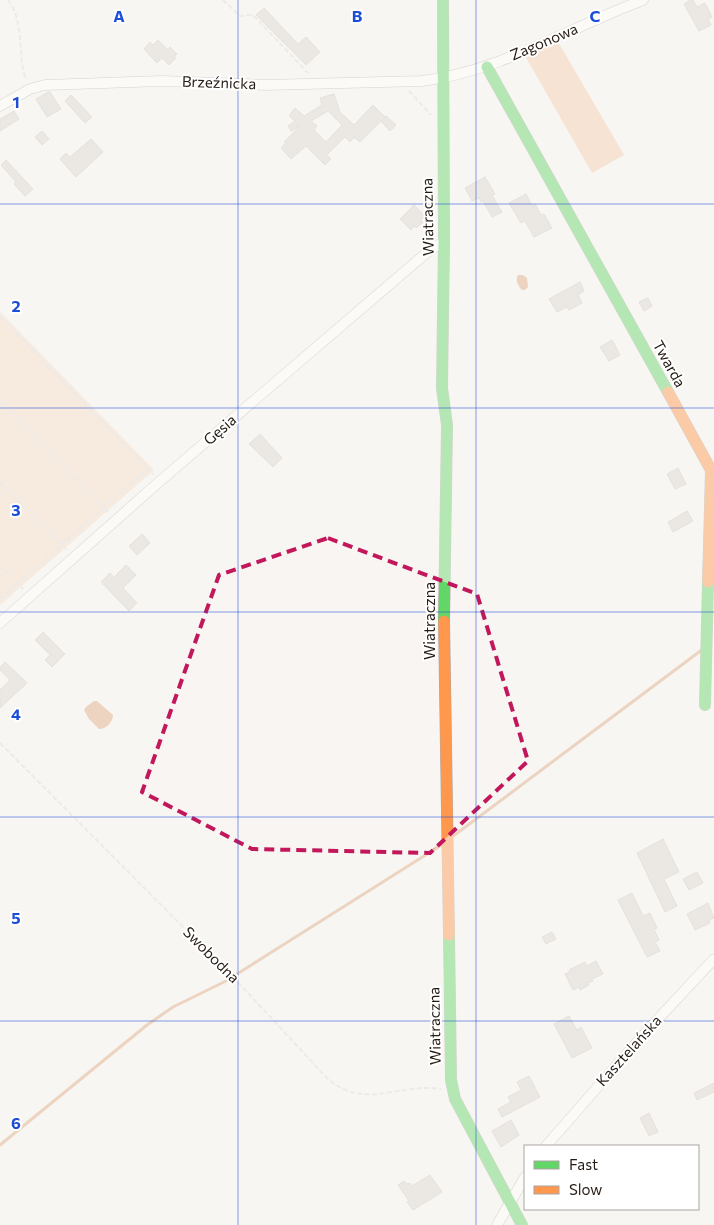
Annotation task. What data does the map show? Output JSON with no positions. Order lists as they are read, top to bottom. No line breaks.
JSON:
{"streets":{"street":["Zagonowa","Brzeźnicka","Wiatraczna","Twarda","Gęsia","Kasztelańska"],"path":["Swobodna"]},"crossings":[["Zagonowa","Brzeźnicka"],["Zagonowa","Wiatraczna"],["Zagonowa","Twarda"],["Brzeźnicka","Wiatraczna"],["Wiatraczna","Gęsia"],["Wiatraczna","Swobodna"]],"legend":["Fast","Slow"],"grid":{"columns":["A","B","C"],"rows":["1","2","3","4","5","6"]}}
